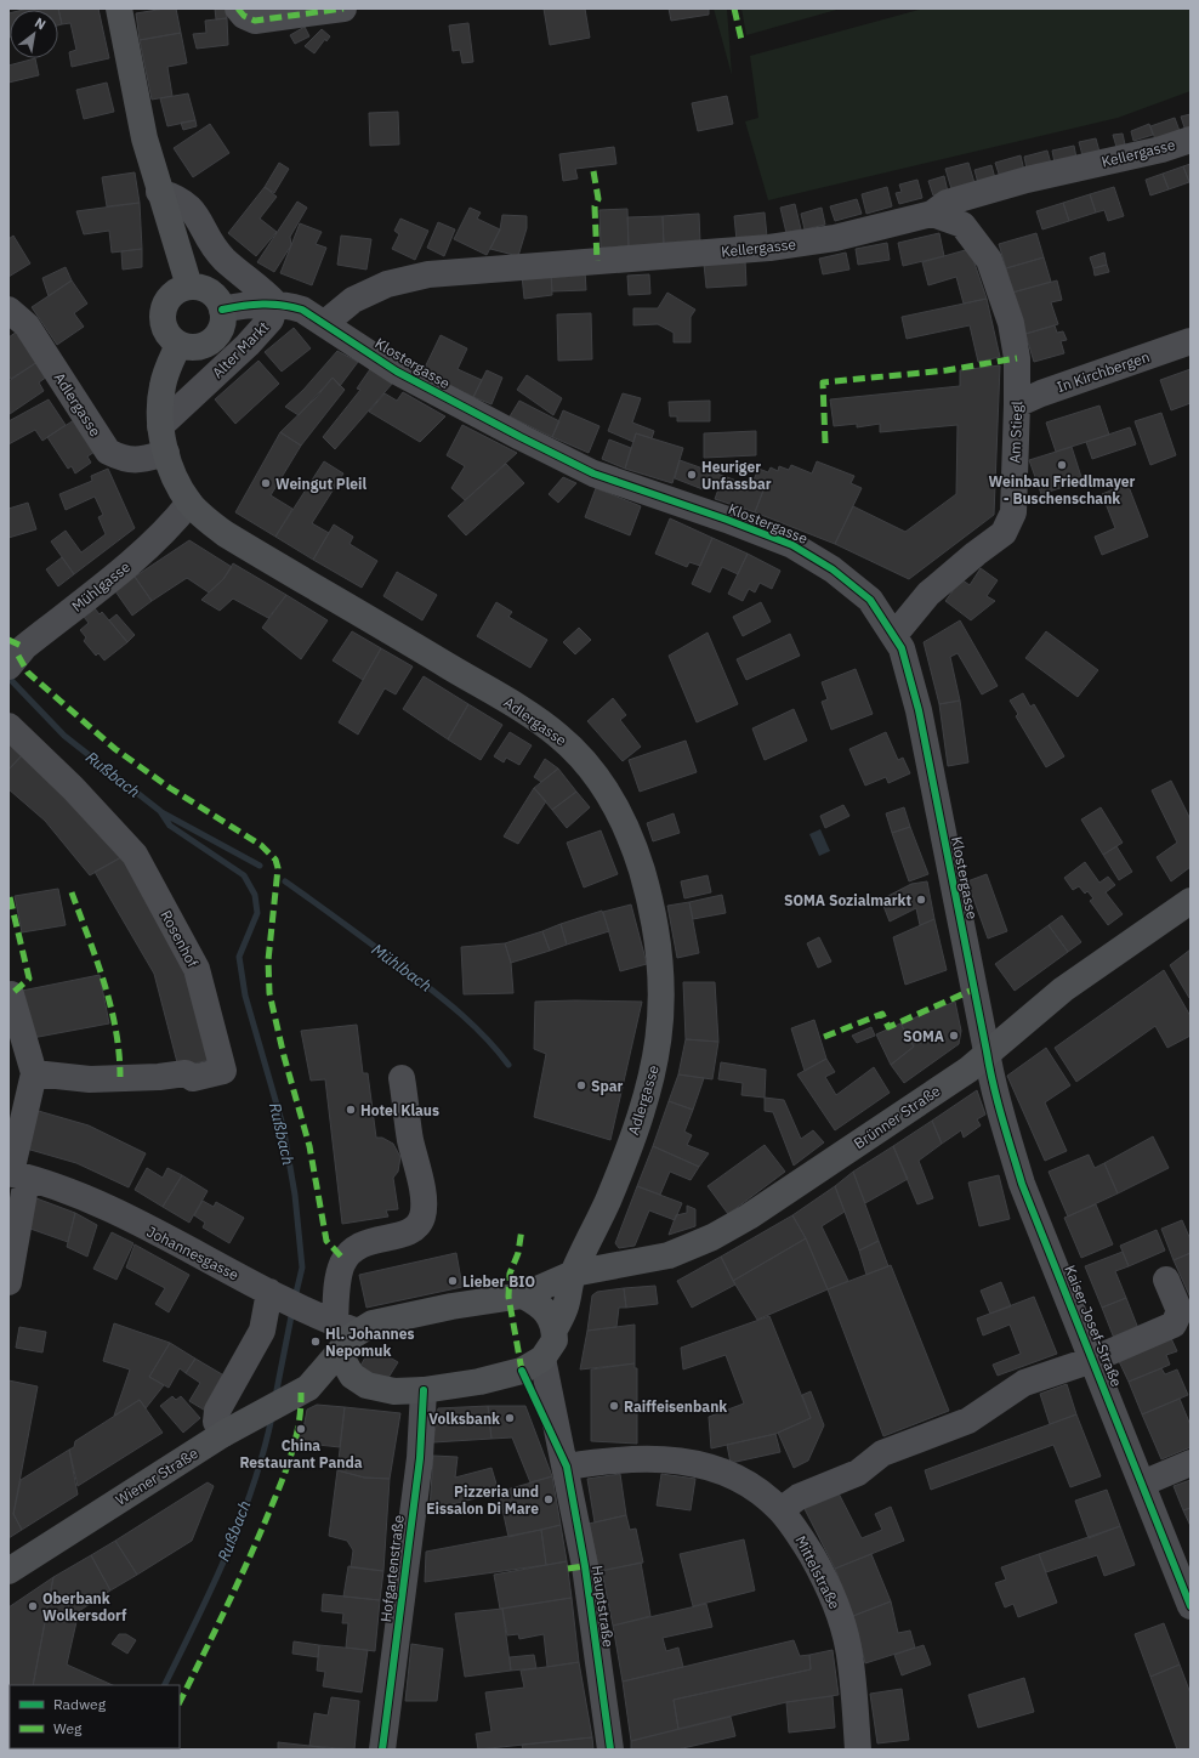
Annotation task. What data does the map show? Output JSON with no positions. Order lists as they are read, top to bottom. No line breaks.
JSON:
{"streets":{"main road":["Alter Markt","Adlergasse","Brünner Straße","Wiener Straße"],"street":["Kellergasse","Klostergasse","In Kirchbergen","Am Stiegl","Mühlgasse","Rosenhof","Johannesgasse","Kaiser Josef-Straße","Hofgartenstraße","Mittelstraße","Hauptstraße"]},"crossings":[["Kellergasse","Klostergasse"],["Kellergasse","Am Stiegl"],["Alter Markt","Klostergasse"],["Alter Markt","Adlergasse"],["Klostergasse","Adlergasse"],["Klostergasse","Am Stiegl"],["Klostergasse","Brünner Straße"],["Klostergasse","Kaiser Josef-Straße"],["In Kirchbergen","Am Stiegl"],["Adlergasse","Mühlgasse"],["Adlergasse","Brünner Straße"],["Adlergasse","Hauptstraße"],["Brünner Straße","Johannesgasse"],["Brünner Straße","Kaiser Josef-Straße"],["Mittelstraße","Hauptstraße"]],"water":["Rußbach","Mühlbach"],"places":["Weinbau Friedlmayer - Buschenschank","Heuriger Unfassbar","Weingut Pleil","SOMA Sozialmarkt","SOMA","Spar","Hotel Klaus","Lieber BIO","Hl. Johannes Nepomuk","Raiffeisenbank","Volksbank","China Restaurant Panda","Pizzeria und Eissalon Di Mare","Oberbank Wolkersdorf"],"legend":["Radweg","Weg"],"north":"top right"}
